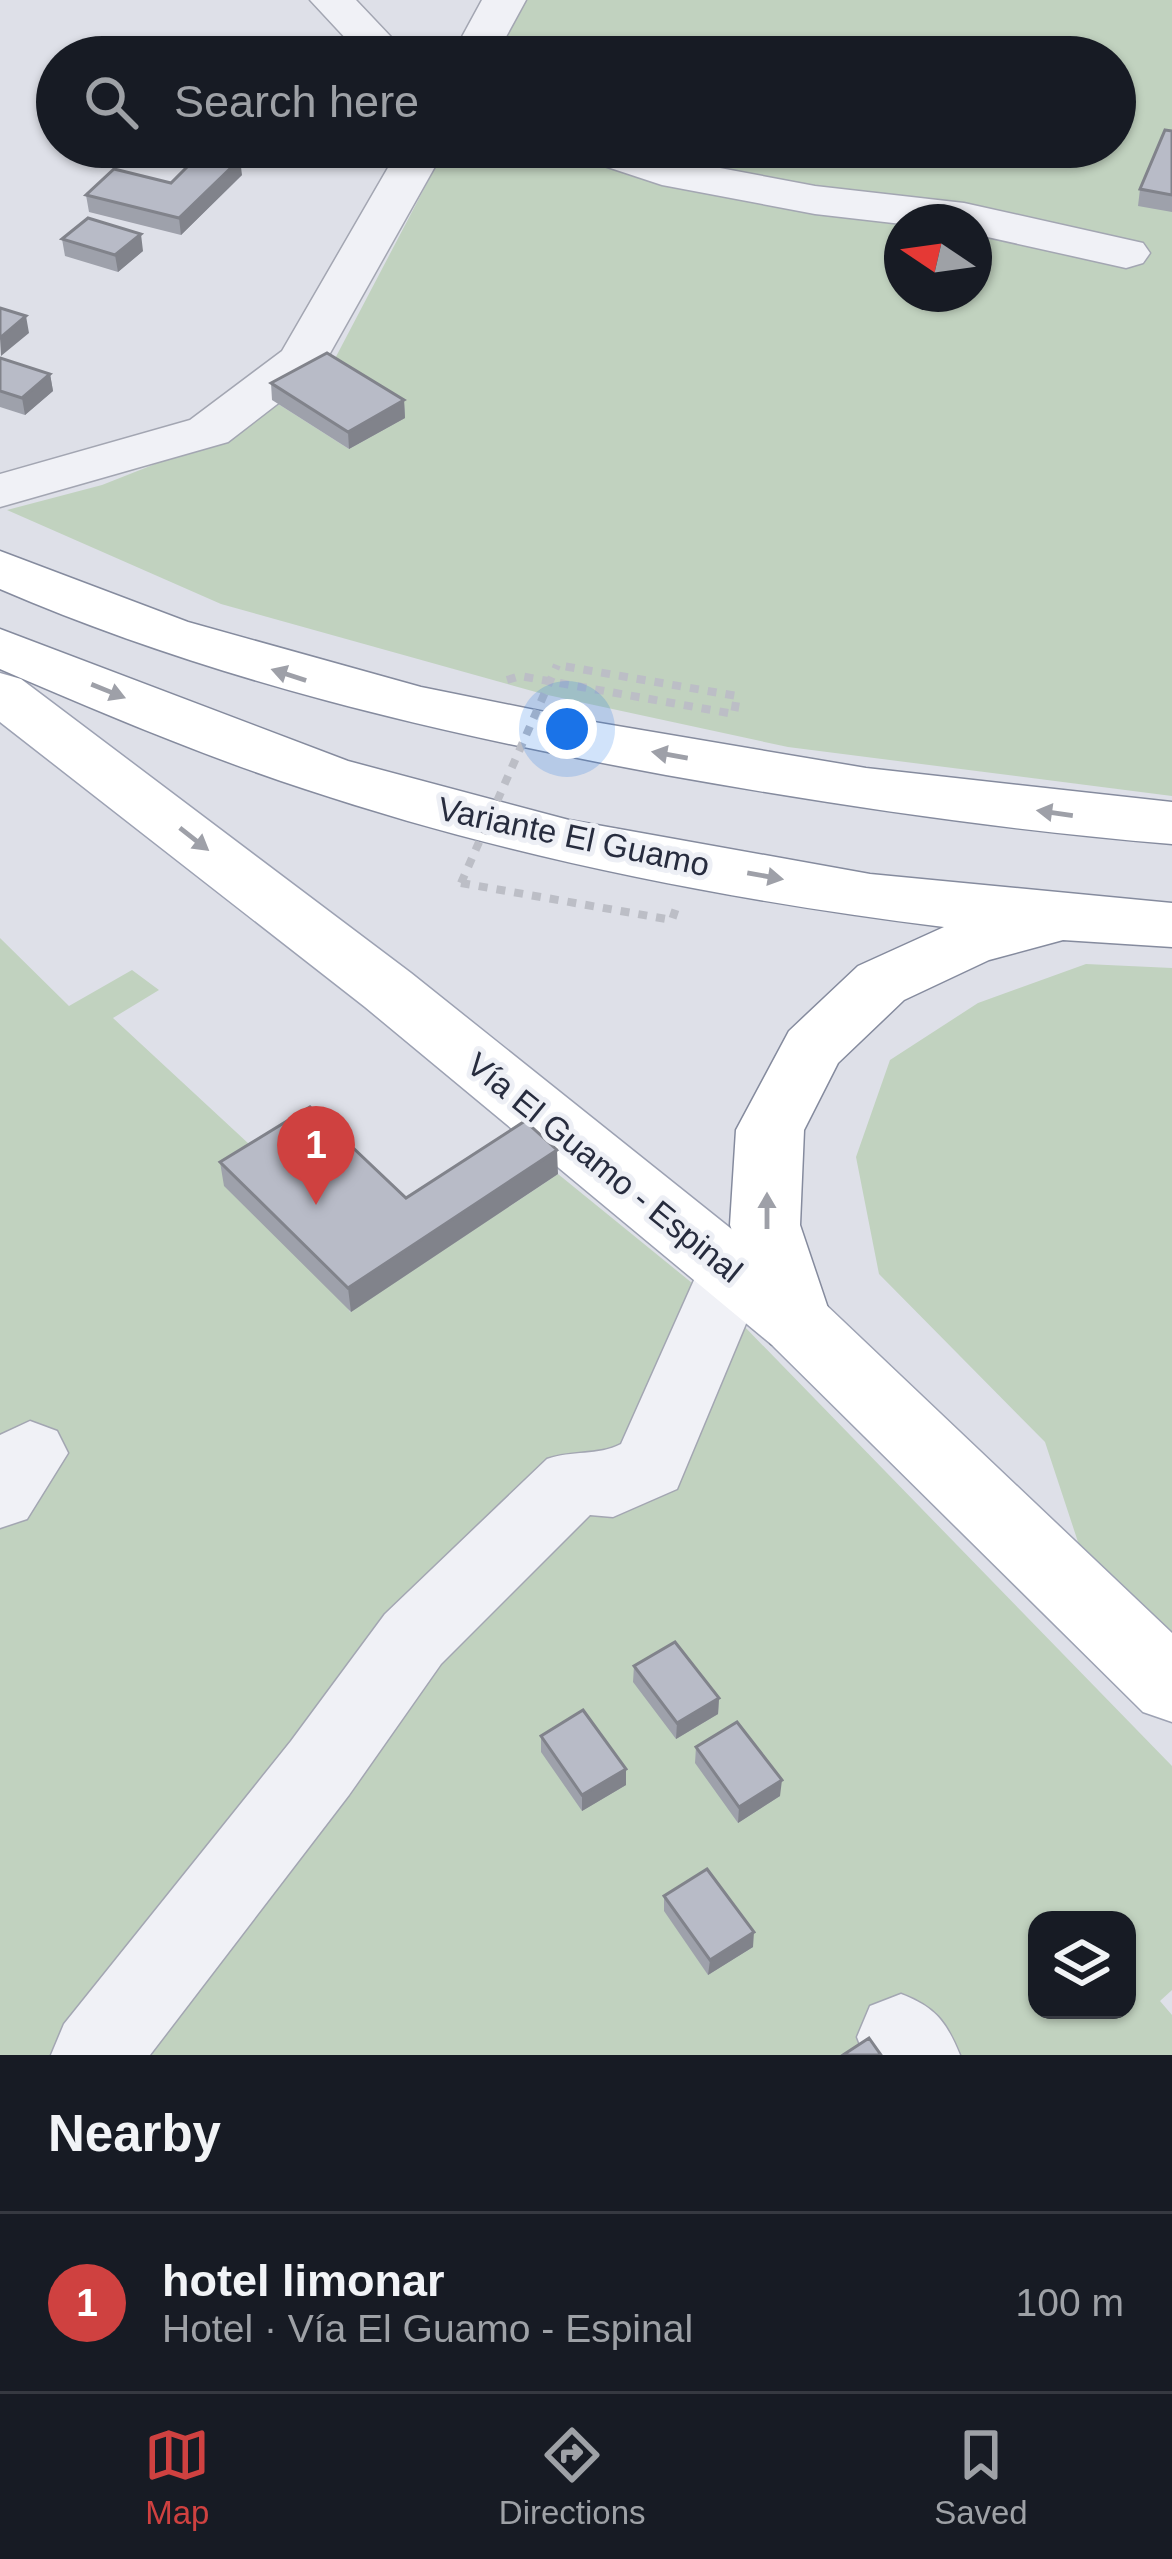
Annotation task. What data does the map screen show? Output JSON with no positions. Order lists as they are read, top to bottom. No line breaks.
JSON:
{"streets":{"main road":["Variante El Guamo","Vía El Guamo - Espinal"]},"north":"left","page":{"search":"Search here","pins":"1","heading":"Nearby","list":[{"mark":"1","name":"hotel limonar","note":"Hotel · Vía El Guamo - Espinal","value":"100 m"}],"nav":["Map","Directions","Saved"]}}
